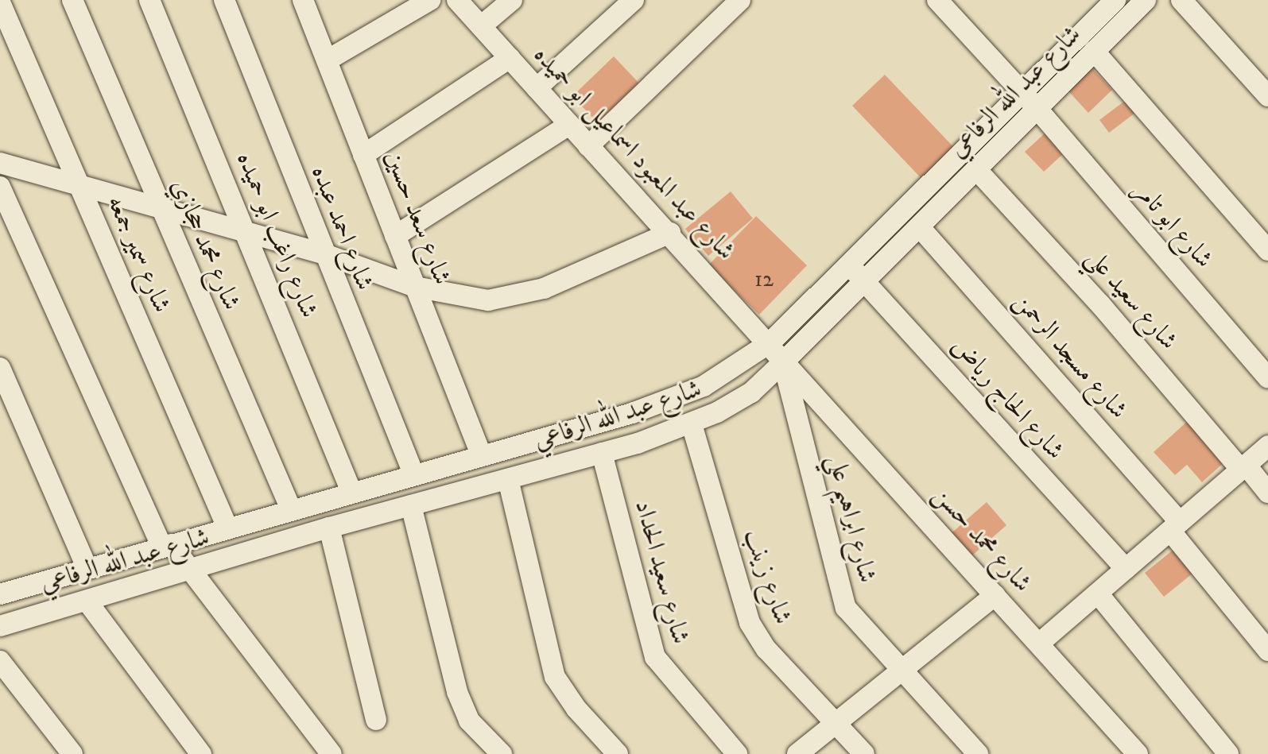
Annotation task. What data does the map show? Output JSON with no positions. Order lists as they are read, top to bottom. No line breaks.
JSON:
{"streets":{"street":["شارع عبد الله الرفاعي","شارع عبد المعبود اسماعيل ابو حميده","شارع سعد حسين","شارع ابو تامر","شارع احمد عبده","شارع راغب ابو حميده","شارع محمد حجازي","شارع سمير جمعه","شارع سعيد علي","شارع مسجد الرحمن","شارع الحاج رياض","شارع ابراهيم علي","شارع محمد حسن","شارع سعيد الحداد","شارع زينب"]},"crossings":[["شارع عبد الله الرفاعي","شارع عبد المعبود اسماعيل ابو حميده"],["شارع عبد الله الرفاعي","شارع سعد حسين"],["شارع عبد الله الرفاعي","شارع ابو تامر"],["شارع عبد الله الرفاعي","شارع احمد عبده"],["شارع عبد الله الرفاعي","شارع راغب ابو حميده"],["شارع عبد الله الرفاعي","شارع محمد حجازي"],["شارع عبد الله الرفاعي","شارع سمير جمعه"],["شارع عبد الله الرفاعي","شارع سعيد علي"],["شارع عبد الله الرفاعي","شارع مسجد الرحمن"],["شارع عبد الله الرفاعي","شارع الحاج رياض"],["شارع عبد الله الرفاعي","شارع ابراهيم علي"],["شارع عبد الله الرفاعي","شارع محمد حسن"],["شارع عبد الله الرفاعي","شارع سعيد الحداد"],["شارع عبد الله الرفاعي","شارع زينب"],["شارع عبد المعبود اسماعيل ابو حميده","شارع ابراهيم علي"],["شارع عبد المعبود اسماعيل ابو حميده","شارع محمد حسن"],["شارع ابراهيم علي","شارع محمد حسن"]],"house_numbers":["12"]}
